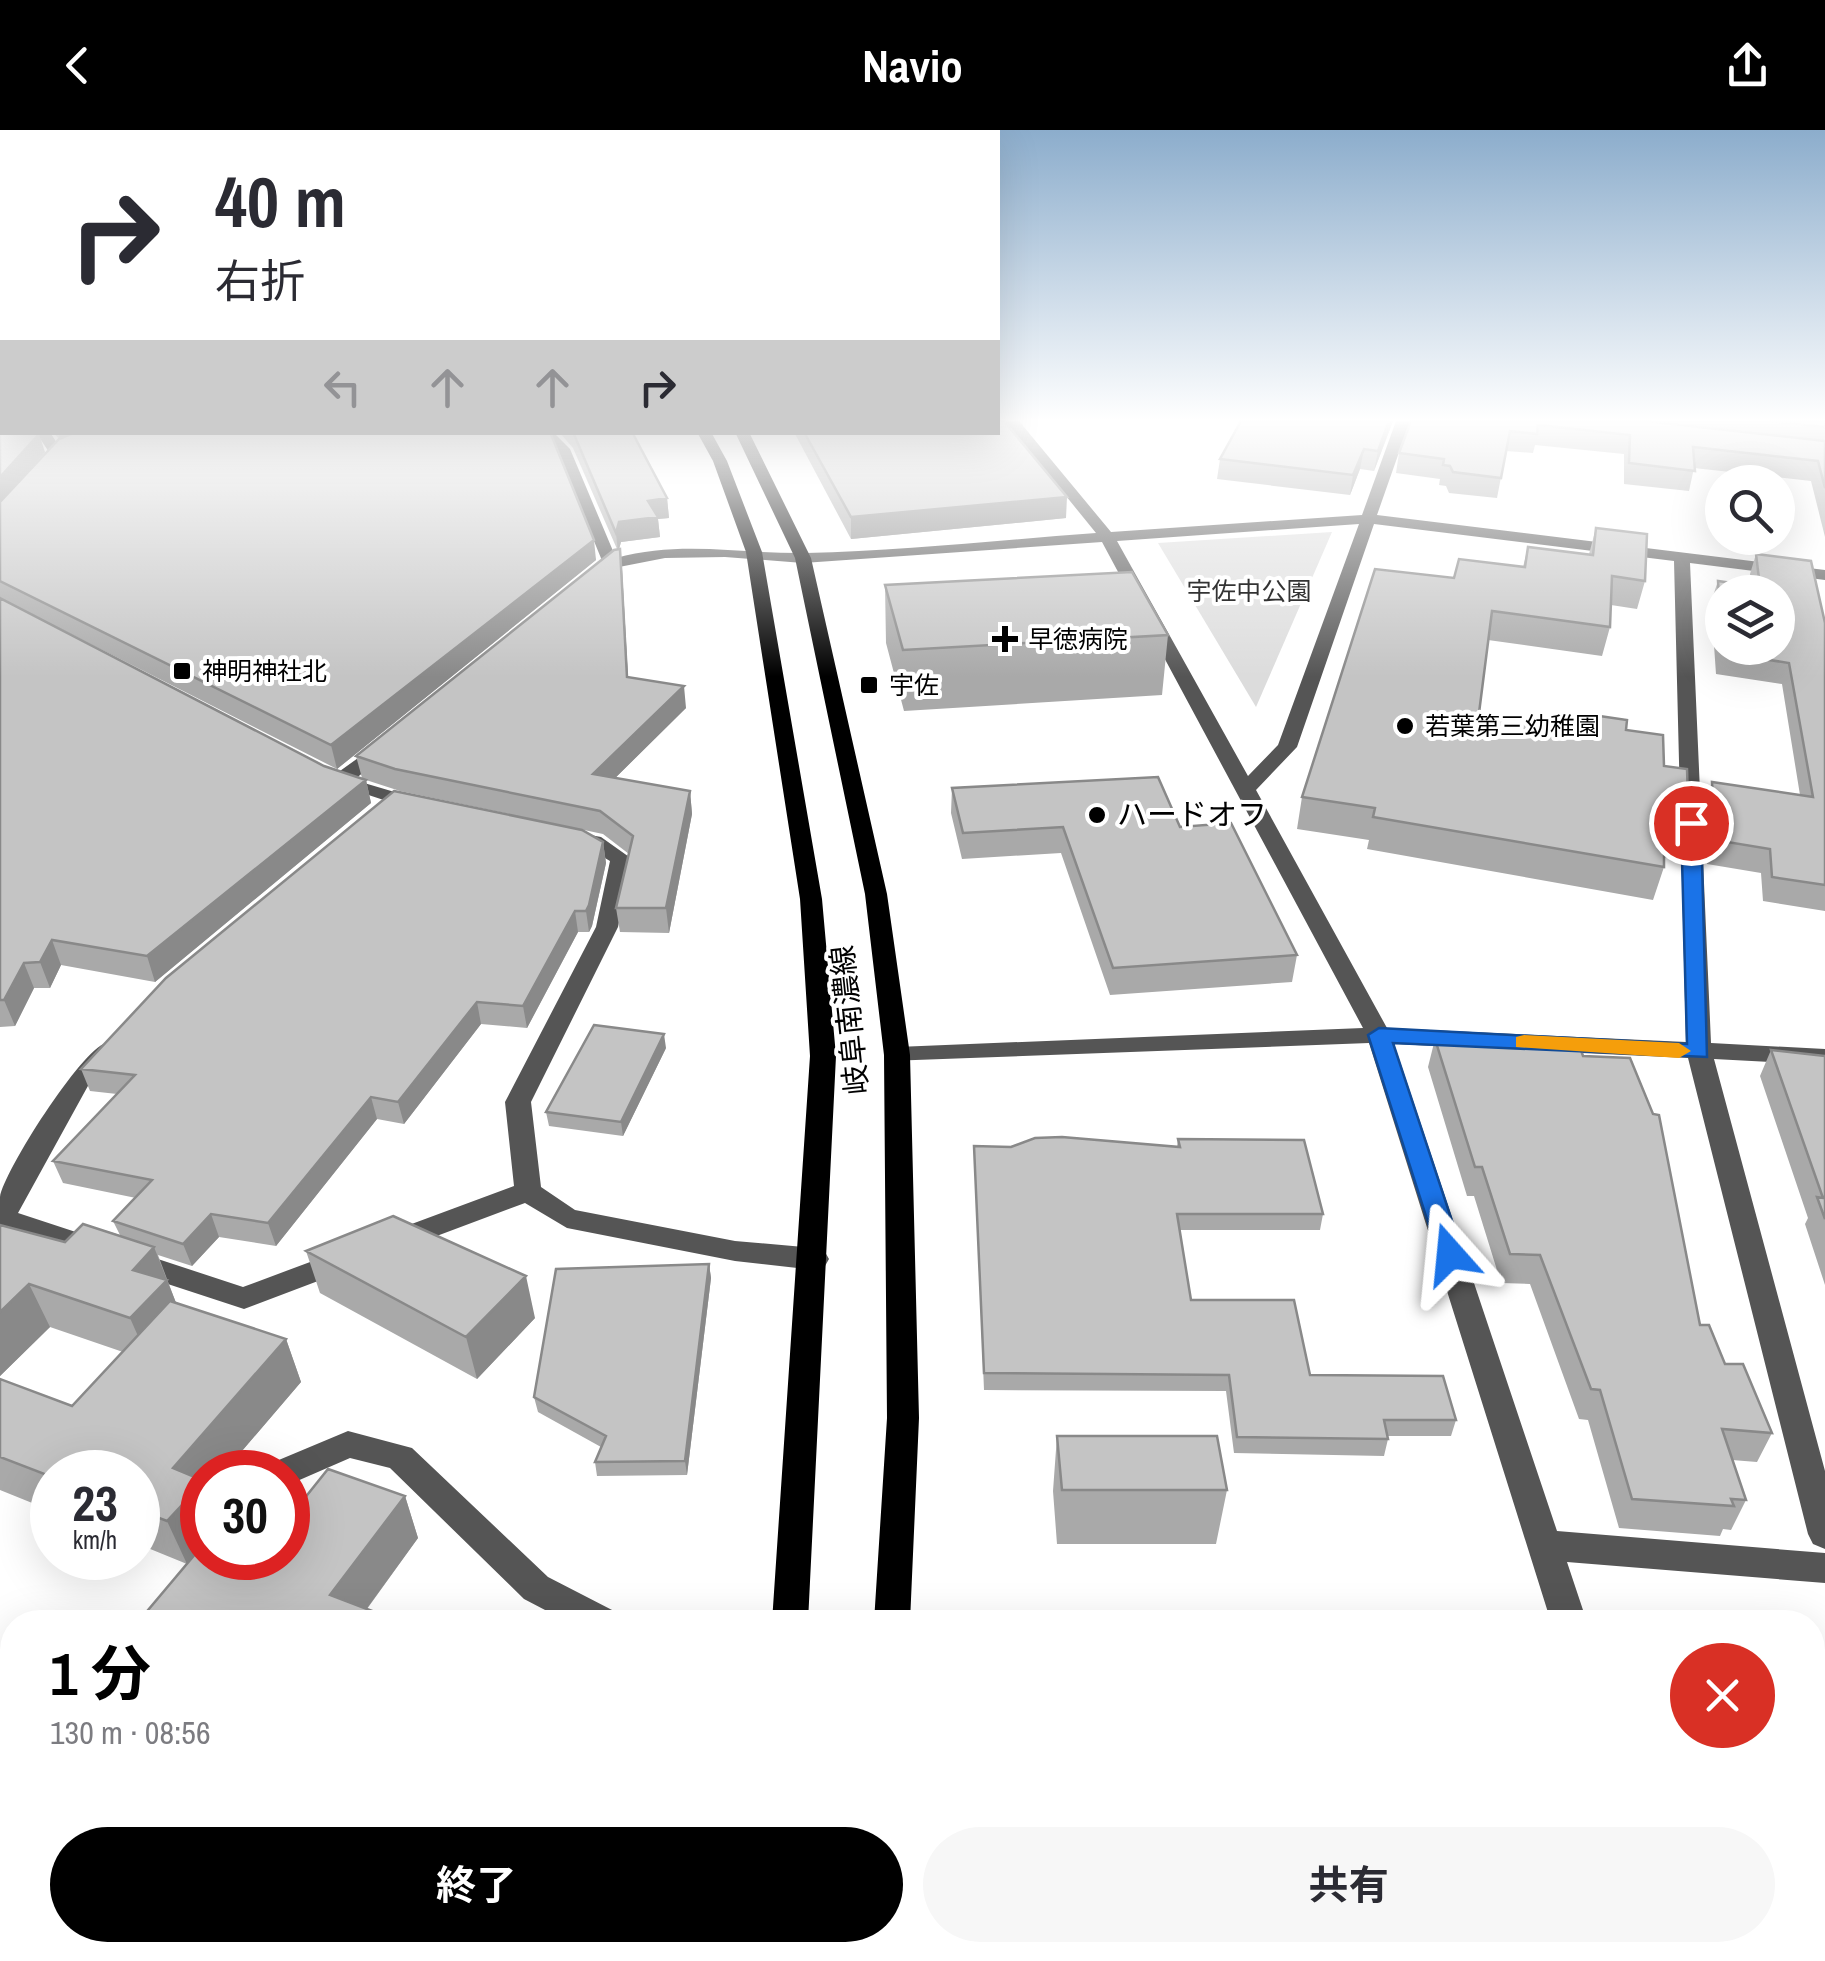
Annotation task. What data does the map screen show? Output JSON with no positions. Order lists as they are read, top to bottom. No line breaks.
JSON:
{"streets":{"main road":["岐阜南濃線"]},"parks":["宇佐中公園"],"places":{"health":["早徳病院"],"transit":["神明神社北","宇佐"],"other":["若葉第三幼稚園","ハードオフ"]},"page":{"header":"Navio","turn":["40 m","右折"],"speed":"23 km/h","limit":"30","heading":["1 分","130 m · 08:56"],"buttons":["終了","共有"]}}
